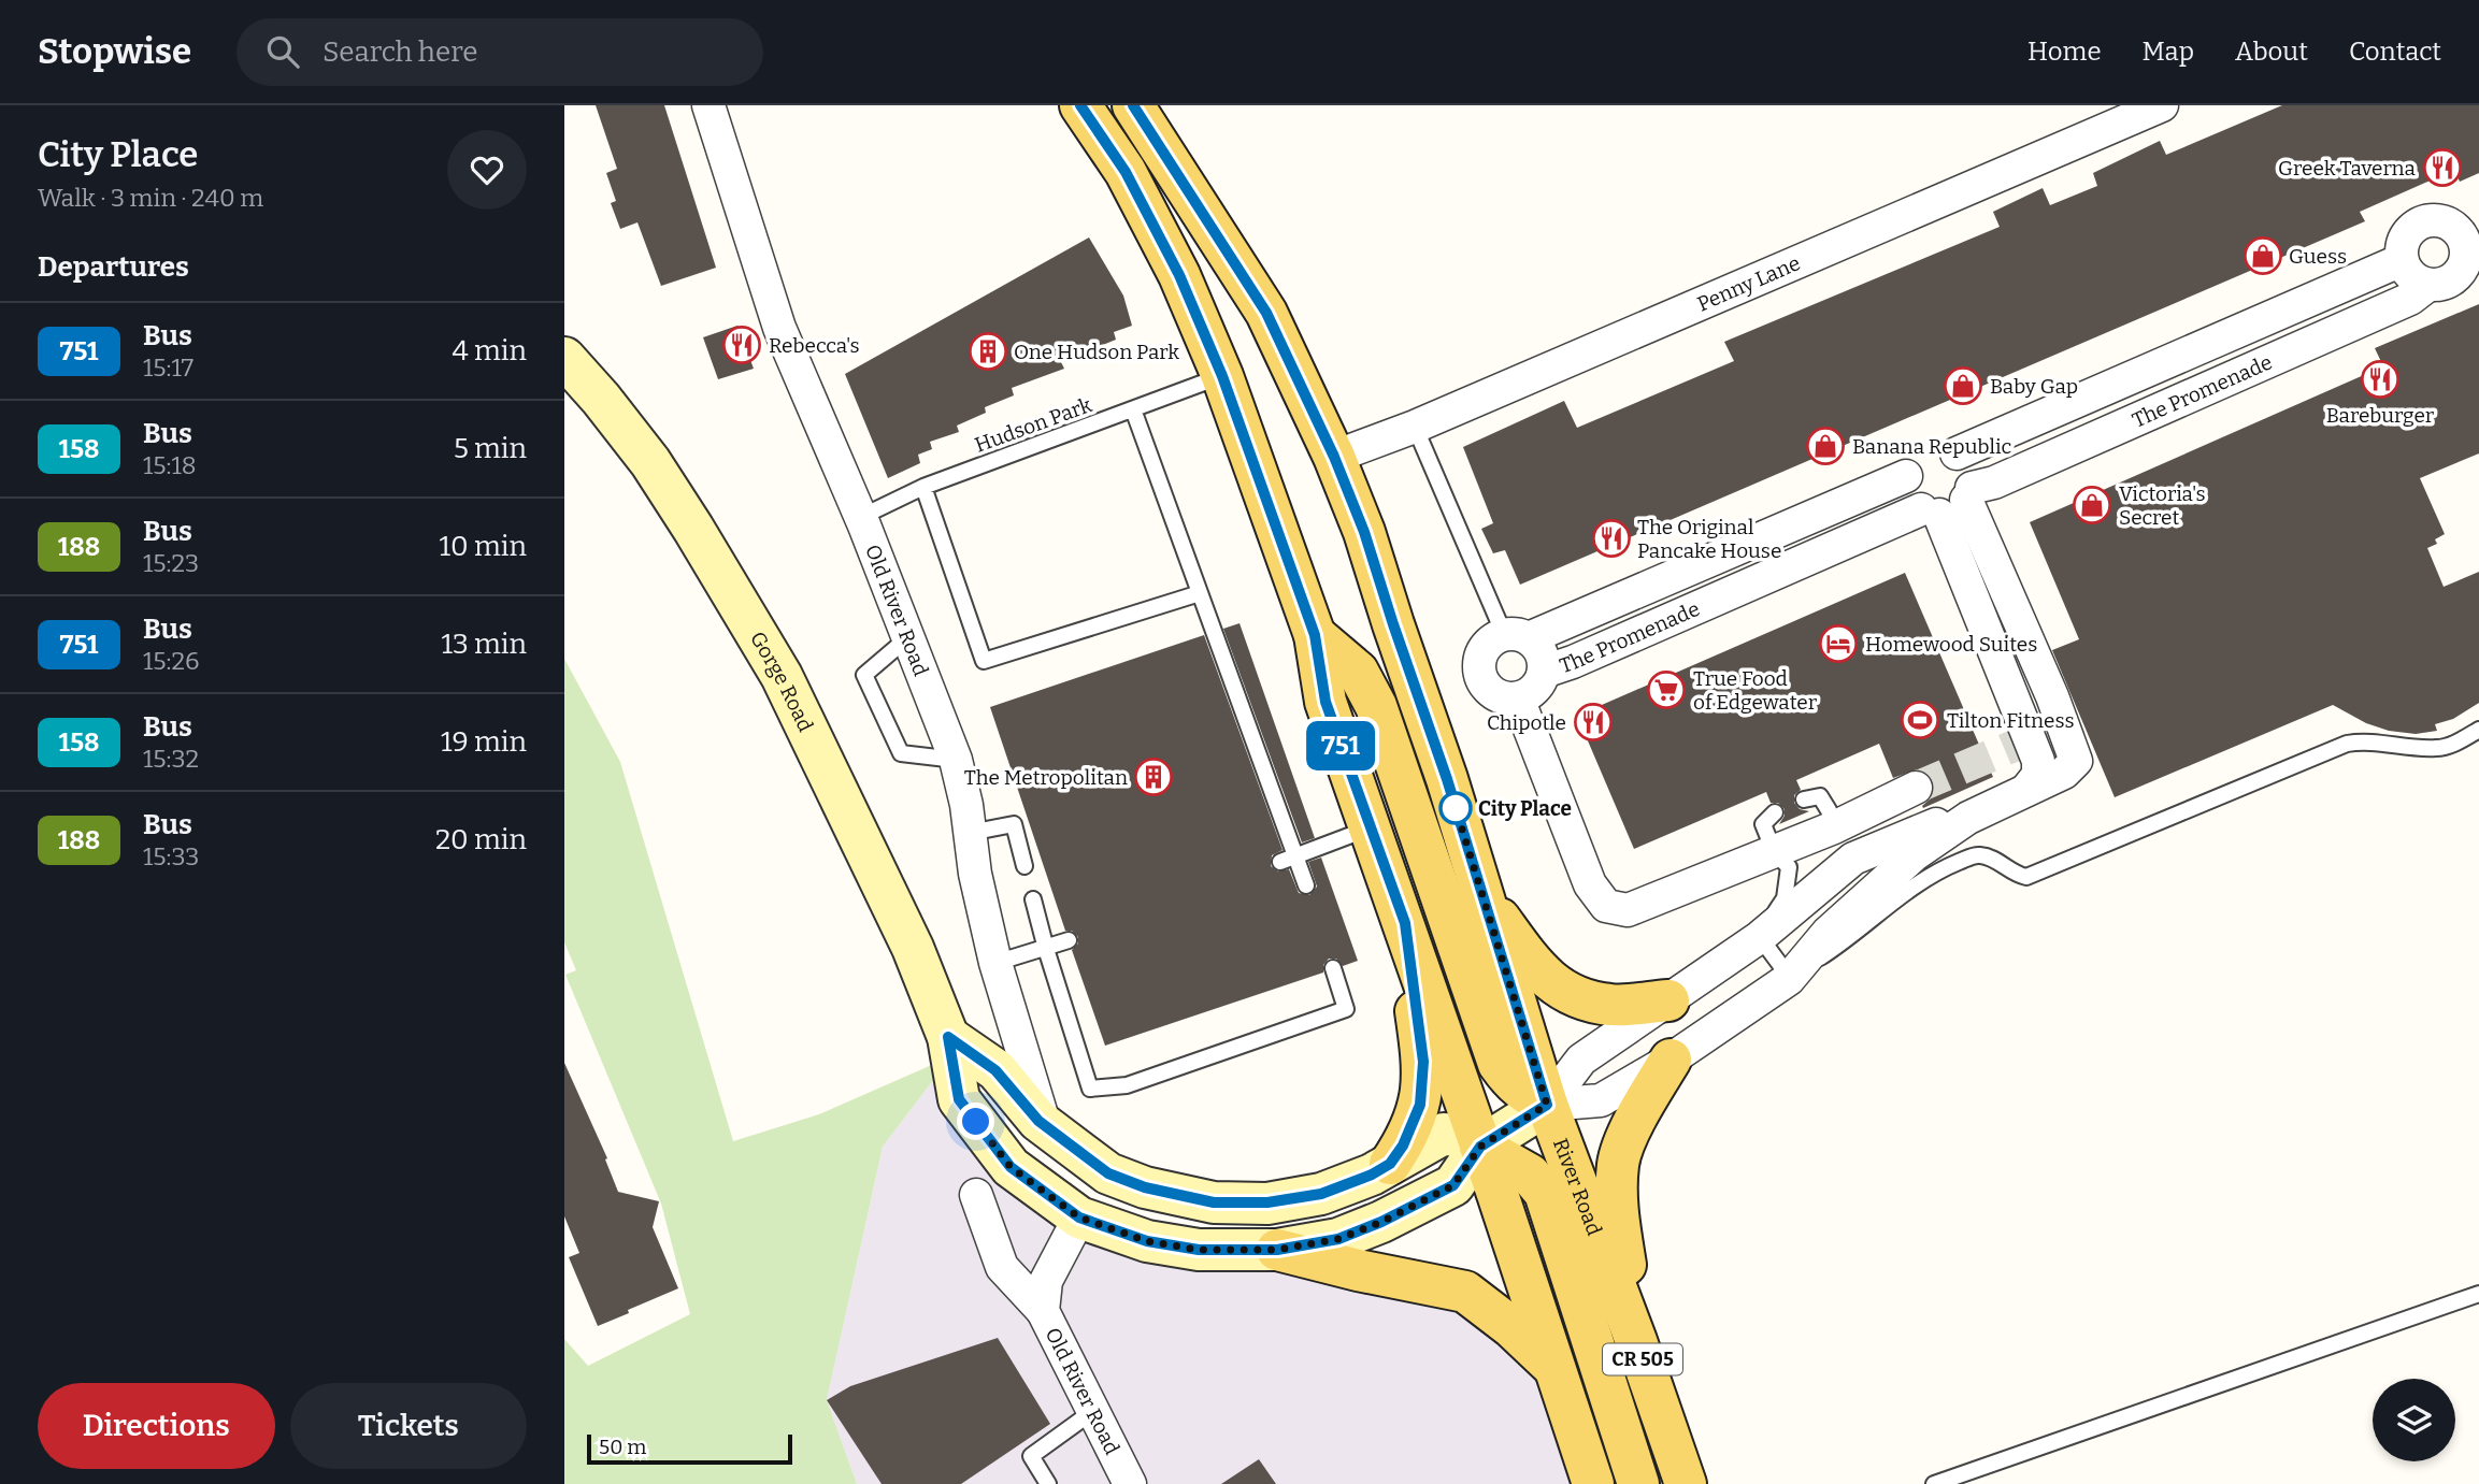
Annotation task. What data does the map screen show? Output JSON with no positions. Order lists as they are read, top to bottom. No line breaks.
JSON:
{"streets":{"main road":["Gorge Road","River Road","CR 505"],"street":["Penny Lane","The Promenade","Old River Road"],"lane":["Hudson Park"]},"crossings":[["Penny Lane","River Road"],["Hudson Park","Old River Road"],["Old River Road","Gorge Road"],["Gorge Road","River Road"]],"places":{"restaurant":["Greek Taverna","Rebecca's","Bareburger","The Original Pancake House","Chipotle"],"shop":["Guess","Baby Gap","Banana Republic","Victoria's Secret"],"building":["One Hudson Park","The Metropolitan"],"hotel":["Homewood Suites"],"supermarket":["True Food of Edgewater"],"sports":["Tilton Fitness"],"other":["City Place"]},"lines":["bus line 751"],"scale_bar":"50 m","page":{"header":"Stopwise","search":"Search here","nav":["Home","Map","About","Contact"],"heading":[["City Place","Walk · 3 min · 240 m"],"Departures"],"on_map":"751","list":[{"mark":"751","name":"Bus","note":"15:17","value":"4 min"},{"mark":"158","name":"Bus","note":"15:18","value":"5 min"},{"mark":"188","name":"Bus","note":"15:23","value":"10 min"},{"mark":"751","name":"Bus","note":"15:26","value":"13 min"},{"mark":"158","name":"Bus","note":"15:32","value":"19 min"},{"mark":"188","name":"Bus","note":"15:33","value":"20 min"}],"buttons":["Directions","Tickets"],"scale":"50 m"}}
